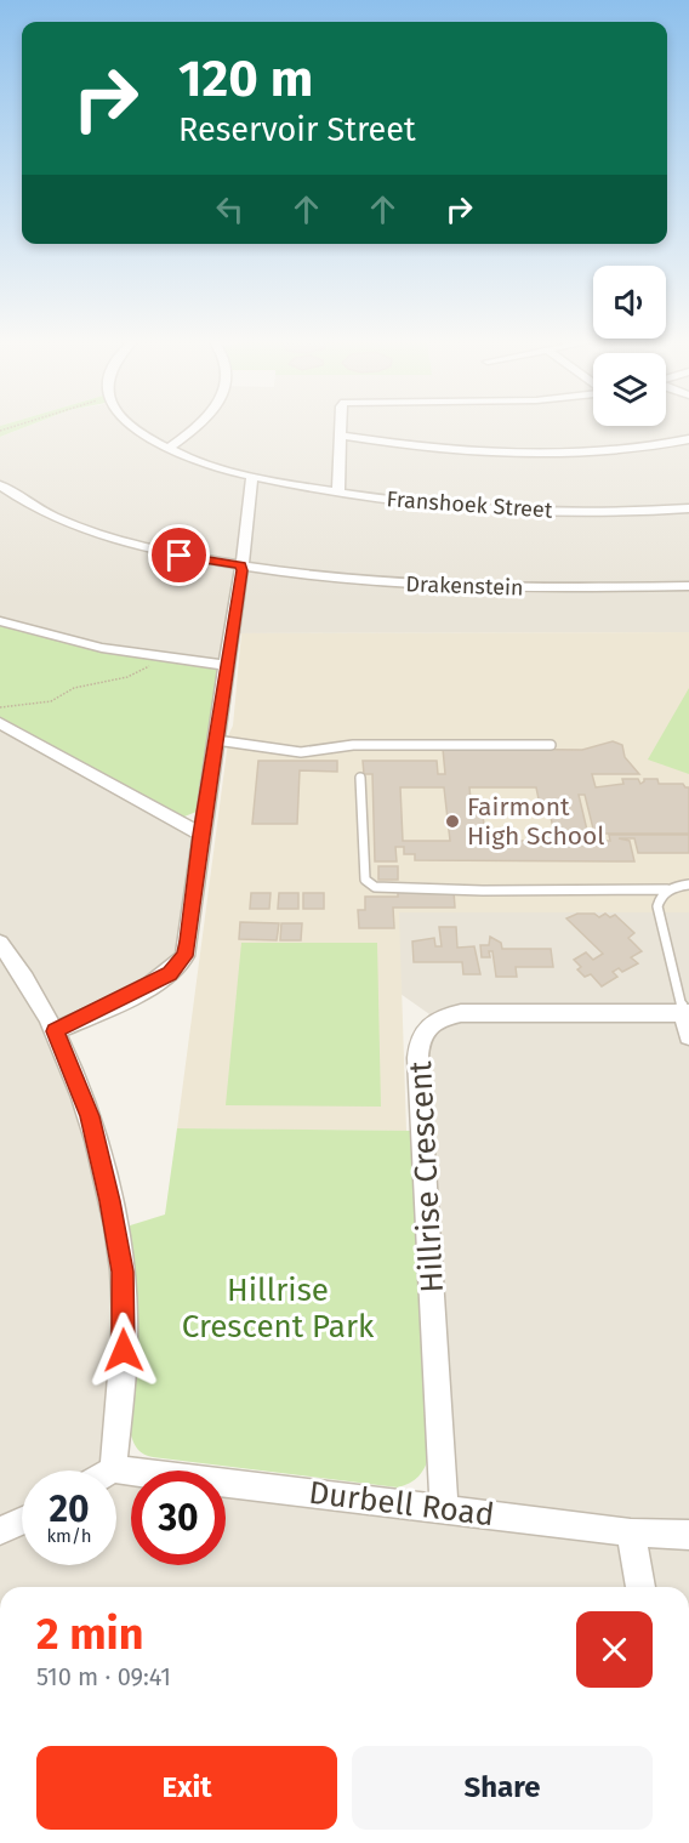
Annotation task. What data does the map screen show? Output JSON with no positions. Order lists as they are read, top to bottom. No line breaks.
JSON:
{"streets":{"street":["Franshoek Street","Drakenstein","Hillrise Crescent","Durbell Road"]},"crossings":[["Hillrise Crescent","Durbell Road"]],"parks":["Hillrise Crescent Park"],"places":["Fairmont High School"],"page":{"turn":["120 m","Reservoir Street"],"speed":"20 km/h","limit":"30","heading":["2 min","510 m · 09:41"],"buttons":["Exit","Share"]}}
